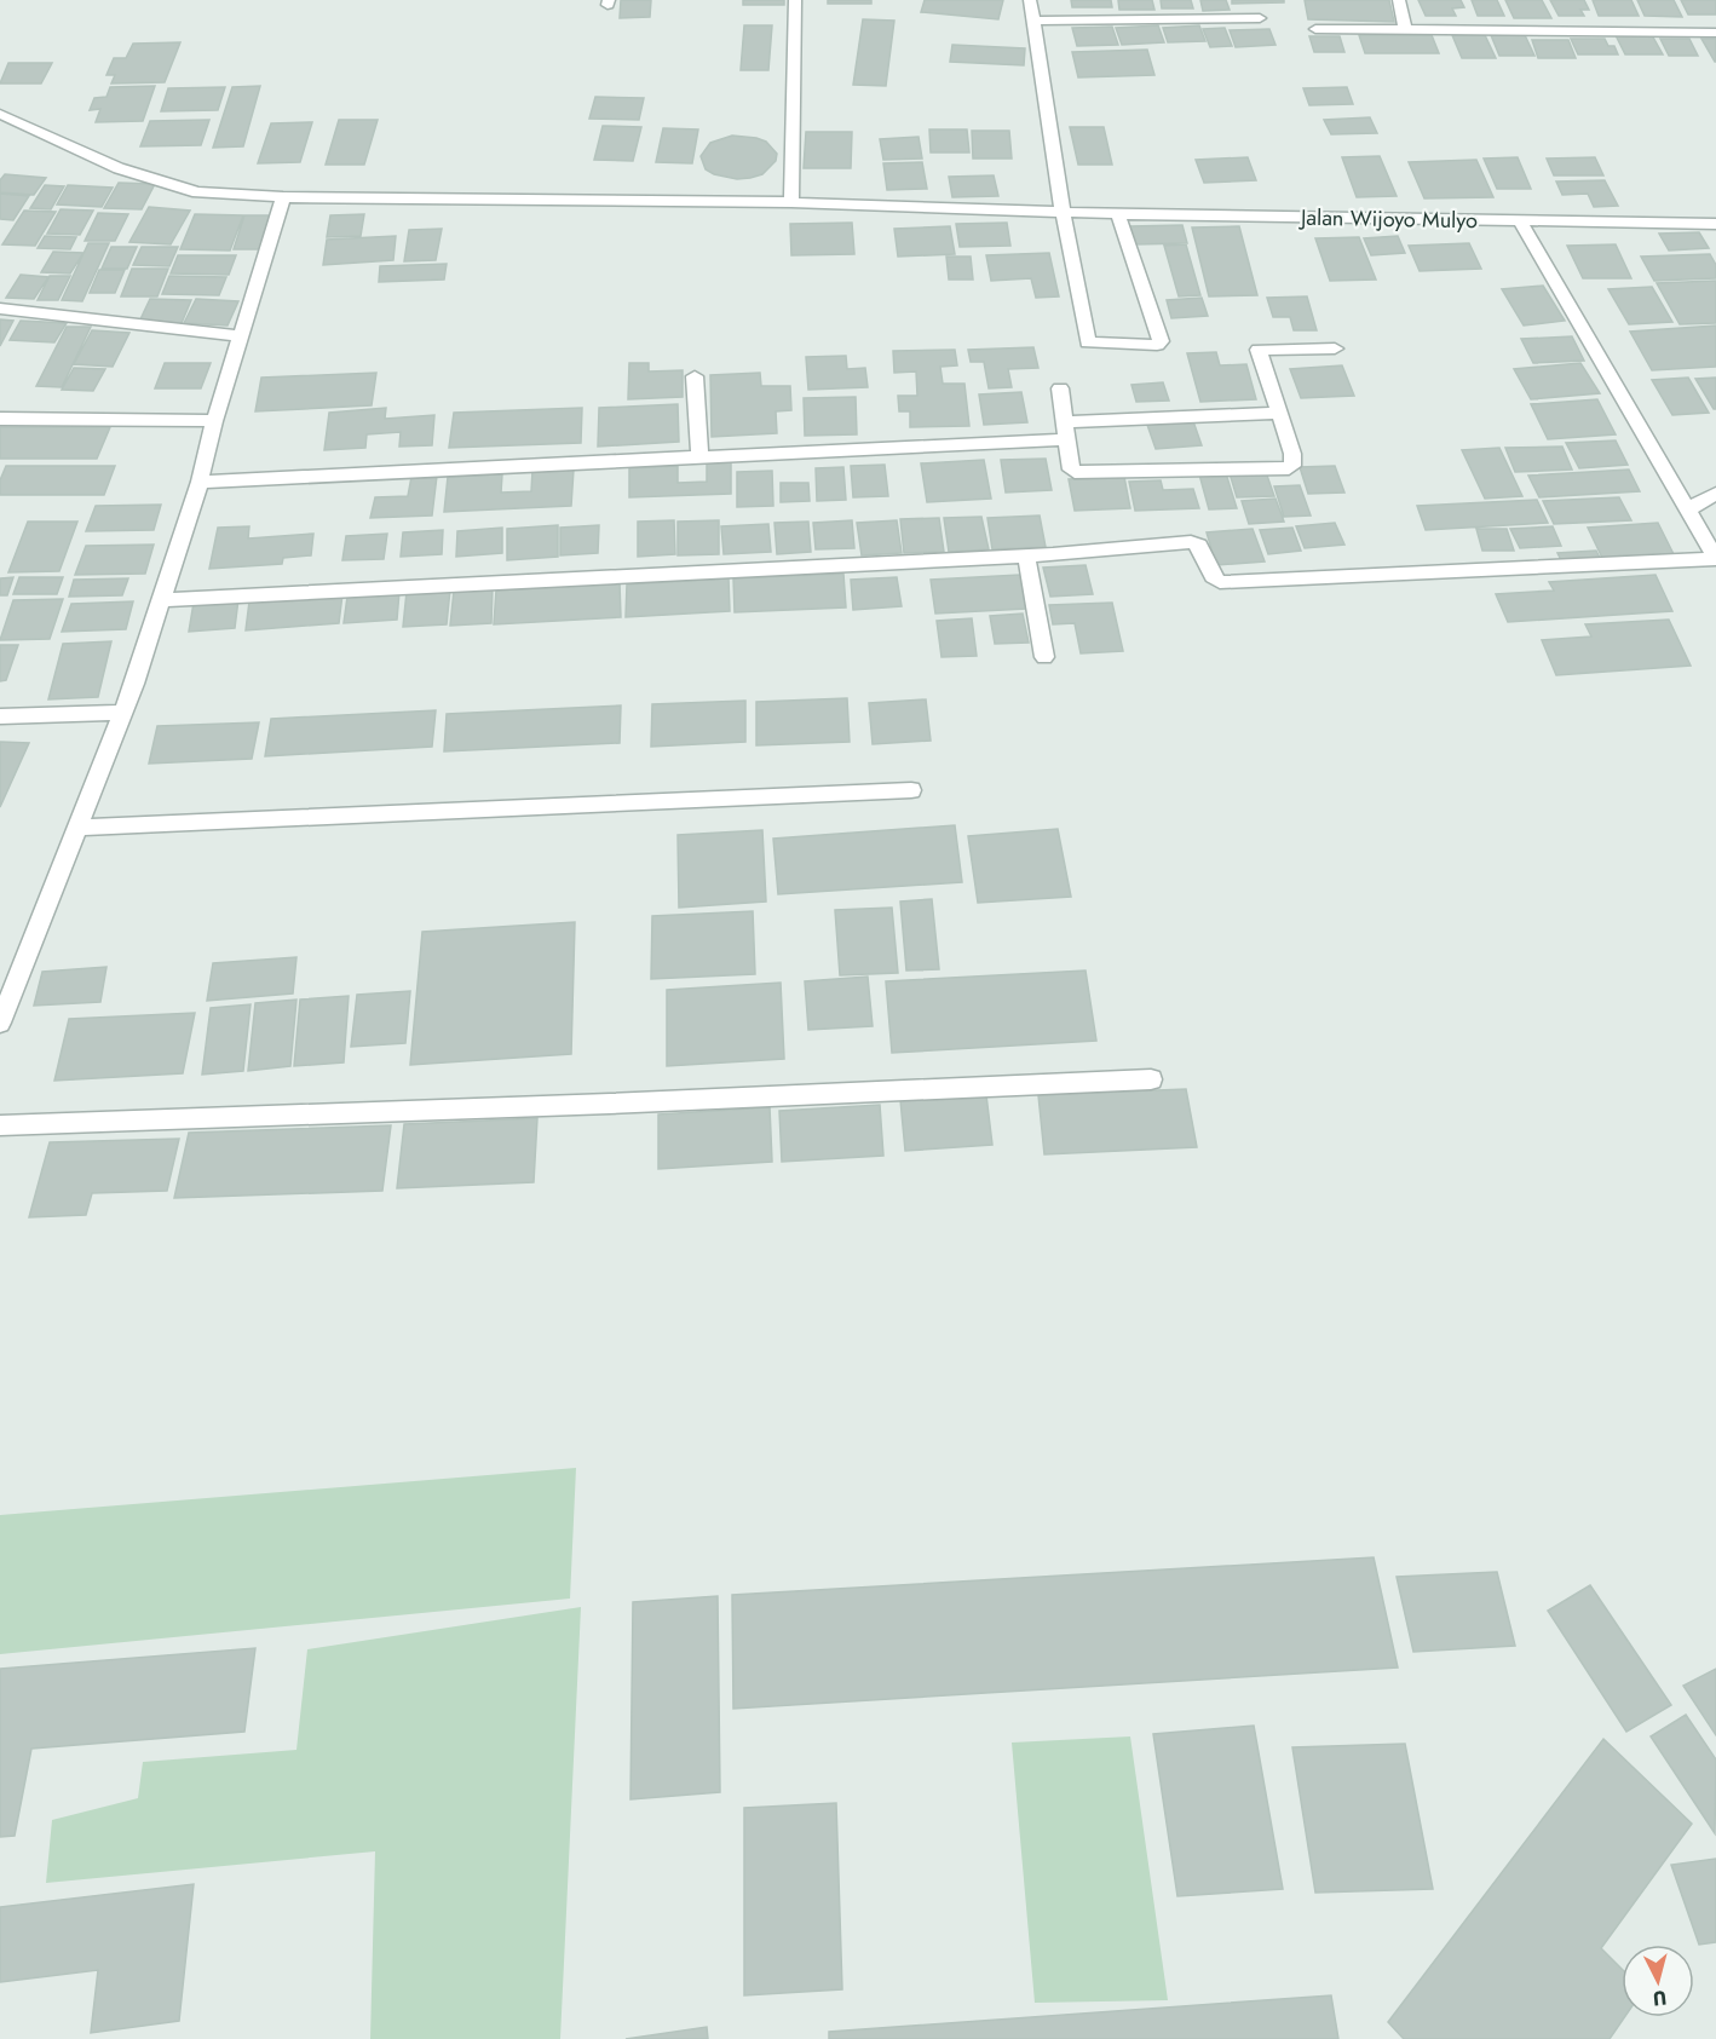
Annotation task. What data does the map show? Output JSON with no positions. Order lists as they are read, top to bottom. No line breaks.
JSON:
{"streets":{"street":["Jalan Wijoyo Mulyo"]},"north":"bottom"}
